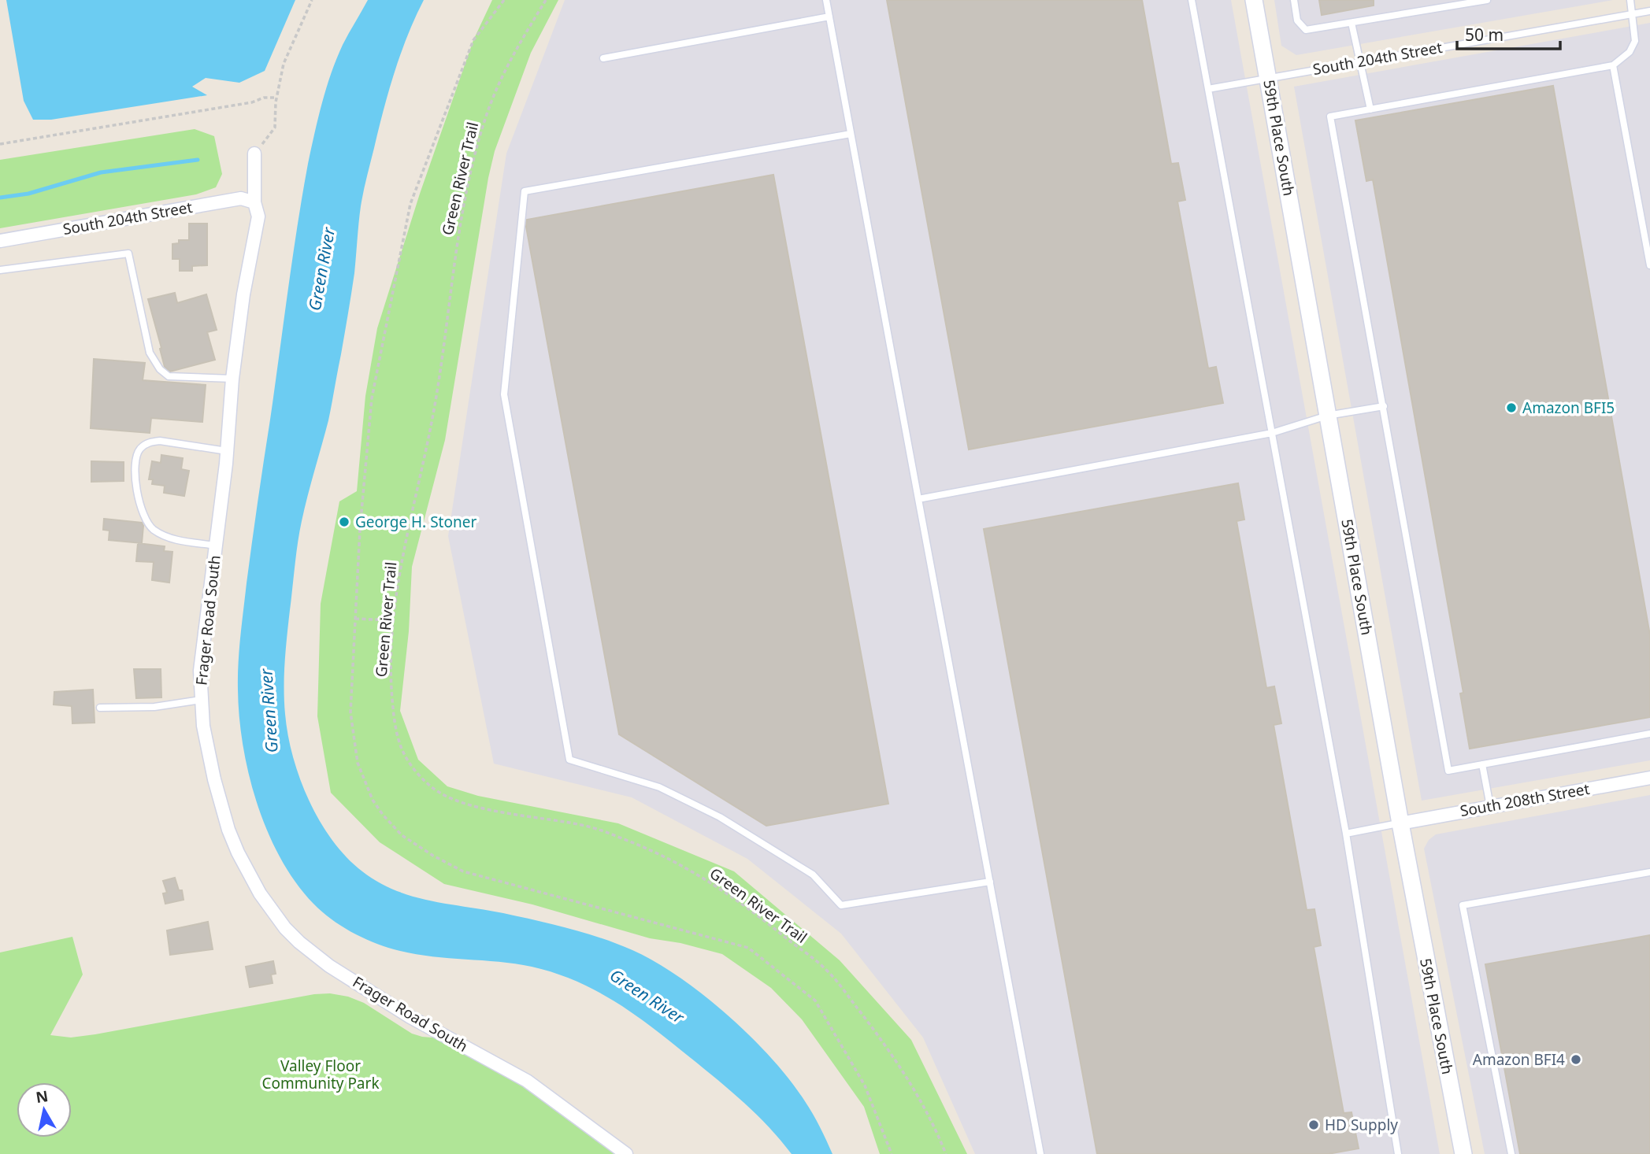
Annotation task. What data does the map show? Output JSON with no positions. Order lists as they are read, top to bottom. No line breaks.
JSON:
{"streets":{"street":["South 204th Street","59th Place South","Frager Road South","South 208th Street"],"path":["Green River Trail"]},"crossings":[["South 204th Street","59th Place South"],["South 204th Street","Frager Road South"],["59th Place South","South 208th Street"]],"water":["Green River"],"parks":["Valley Floor Community Park"],"places":["Amazon BFI5","George H. Stoner","Amazon BFI4","HD Supply"],"scale_bar":"50 m","north":"top"}
